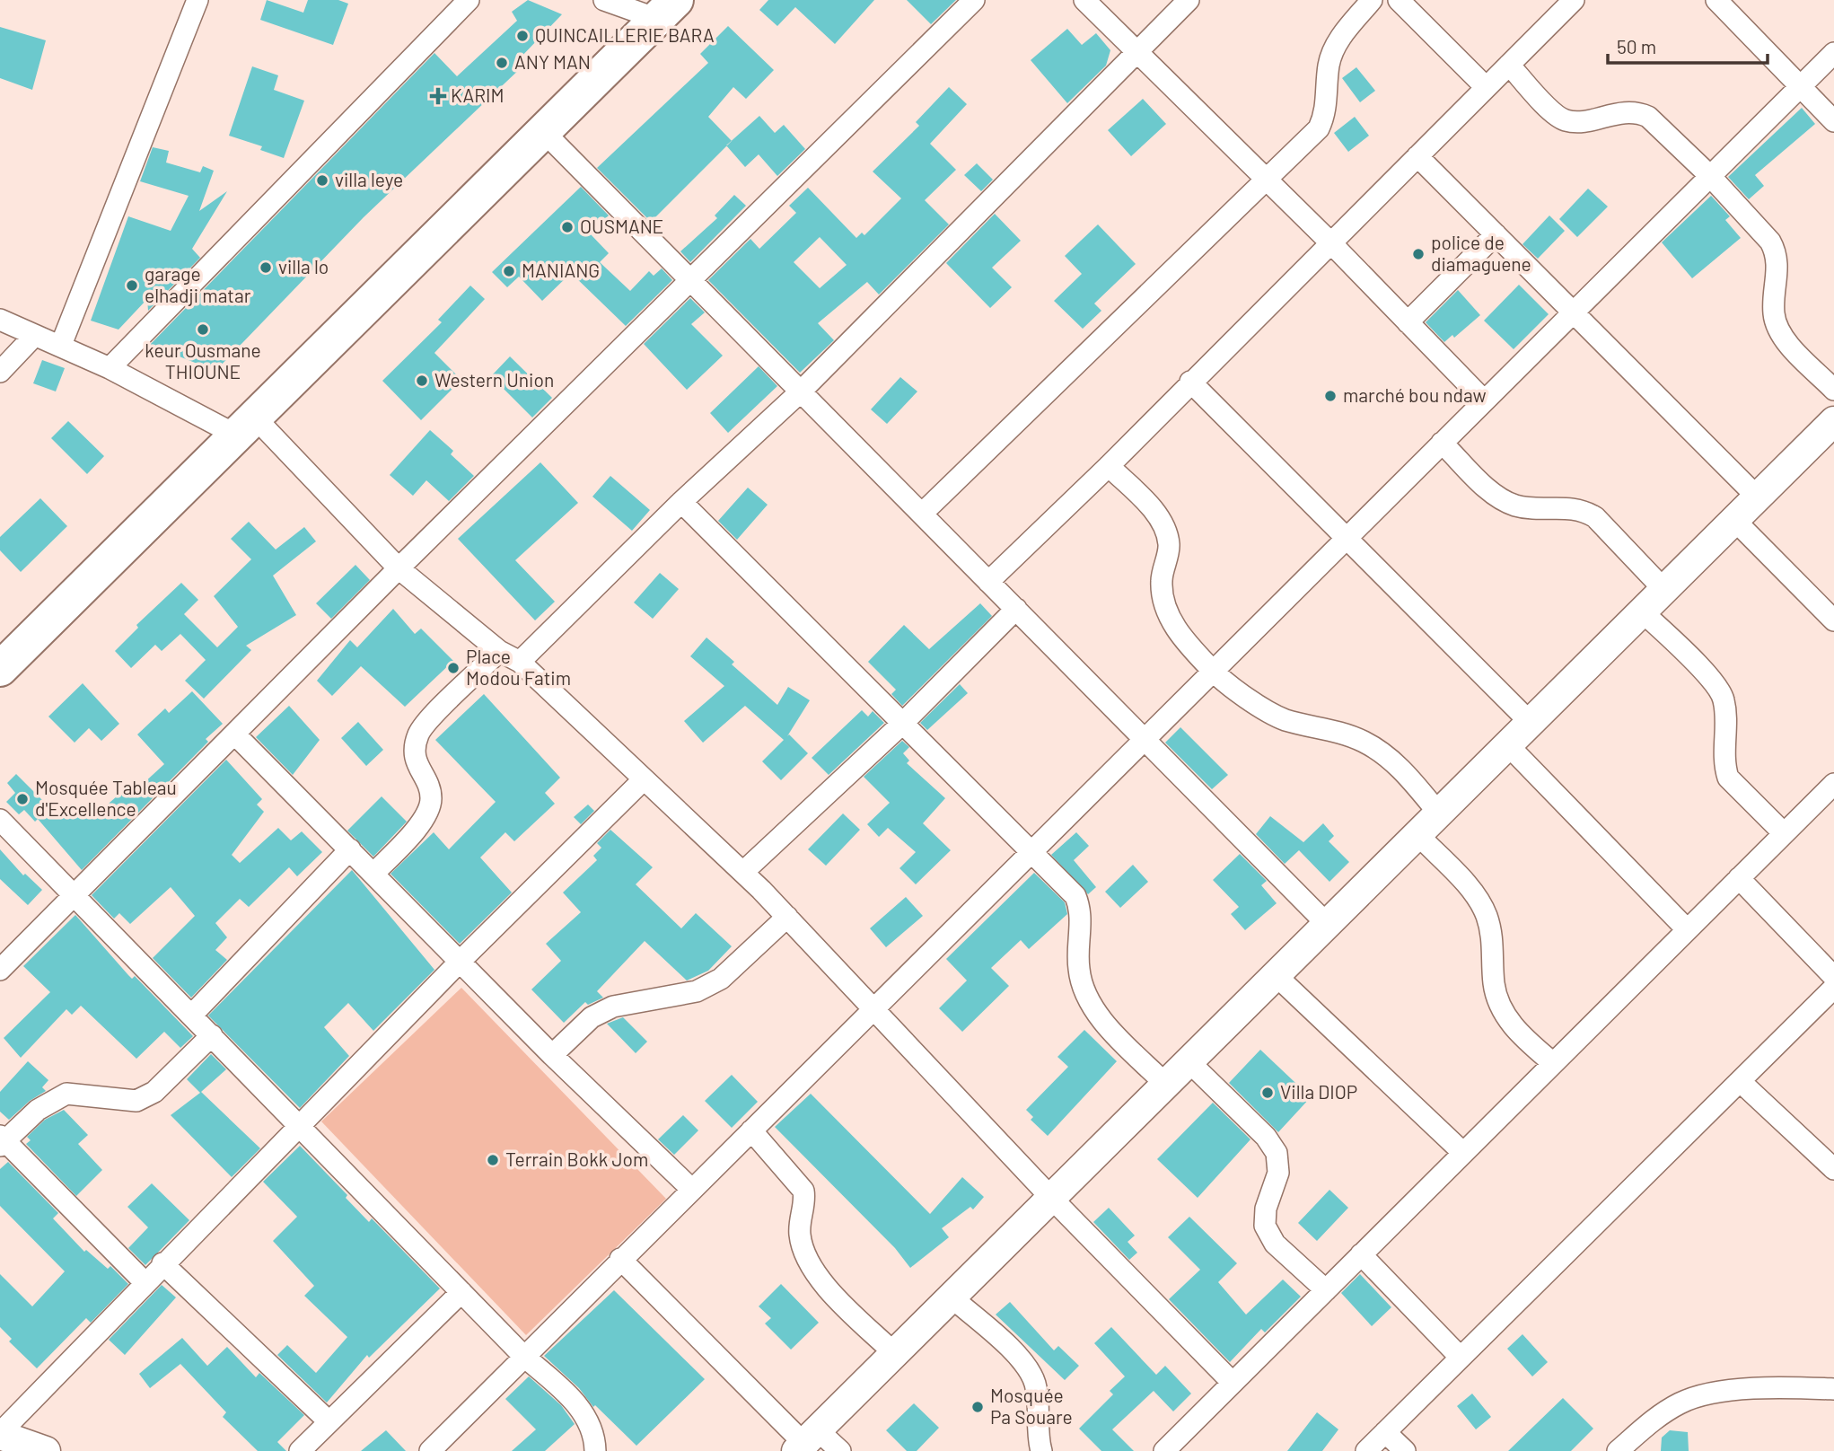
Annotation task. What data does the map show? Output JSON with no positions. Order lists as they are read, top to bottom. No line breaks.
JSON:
{"places":{"other":["QUINCAILLERIE BARA","ANY MAN","villa leye","OUSMANE","police de diamaguene","villa lo","MANIANG","garage elhadji matar","keur Ousmane THIOUNE","Western Union","marché bou ndaw","Place Modou Fatim","Mosquée Tableau d'Excellence","Villa DIOP","Terrain Bokk Jom","Mosquée Pa Souare"],"health":["KARIM"]},"scale_bar":"50 m"}
